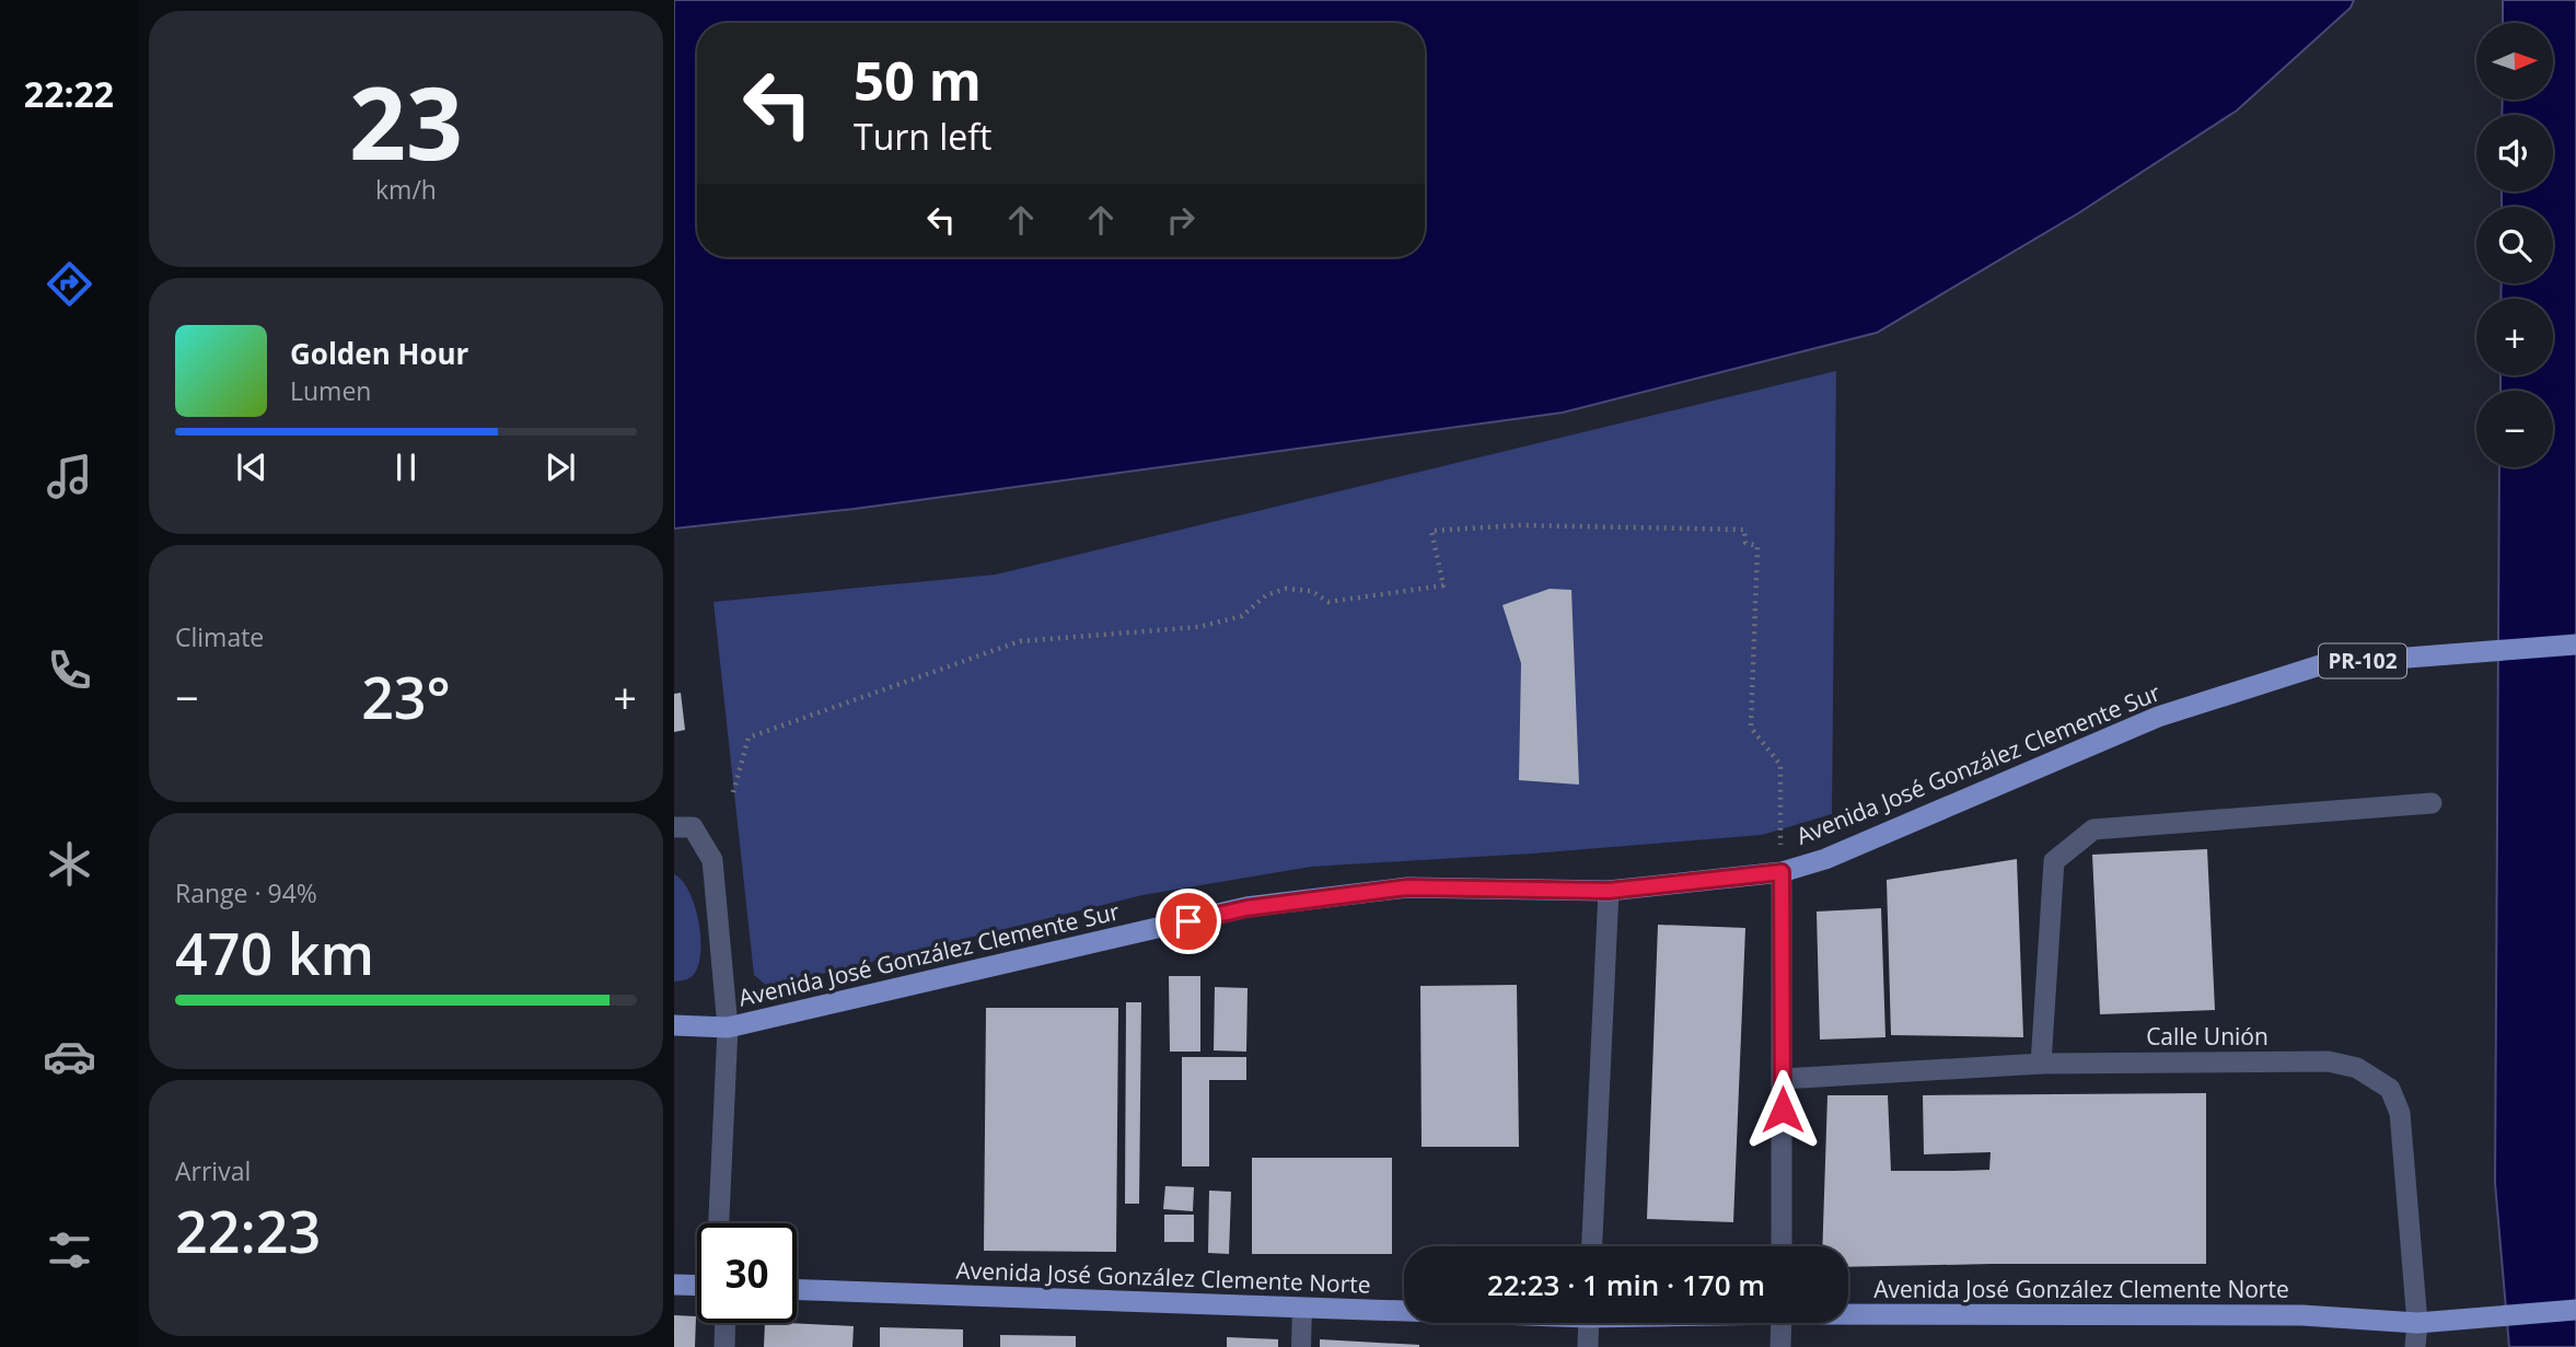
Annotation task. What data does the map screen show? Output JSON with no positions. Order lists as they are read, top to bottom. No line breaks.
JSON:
{"streets":{"main road":["PR-102","Avenida José González Clemente Sur","Avenida José González Clemente Norte"],"street":["Calle Unión"]},"crossings":[["Calle Unión","Avenida José González Clemente Norte"]],"north":"right","page":{"tabs":"22:22","tile":[["23","km/h"],"Climate",["Range · 94%","470 km"],["Arrival","22:23"]],"map_buttons":["+","−"],"turn":["50 m","Turn left"],"song":["Golden Hour","Lumen"],"heat":["−","23°","+"],"limit":"30","trip":"22:23 · 1 min · 170 m"}}
